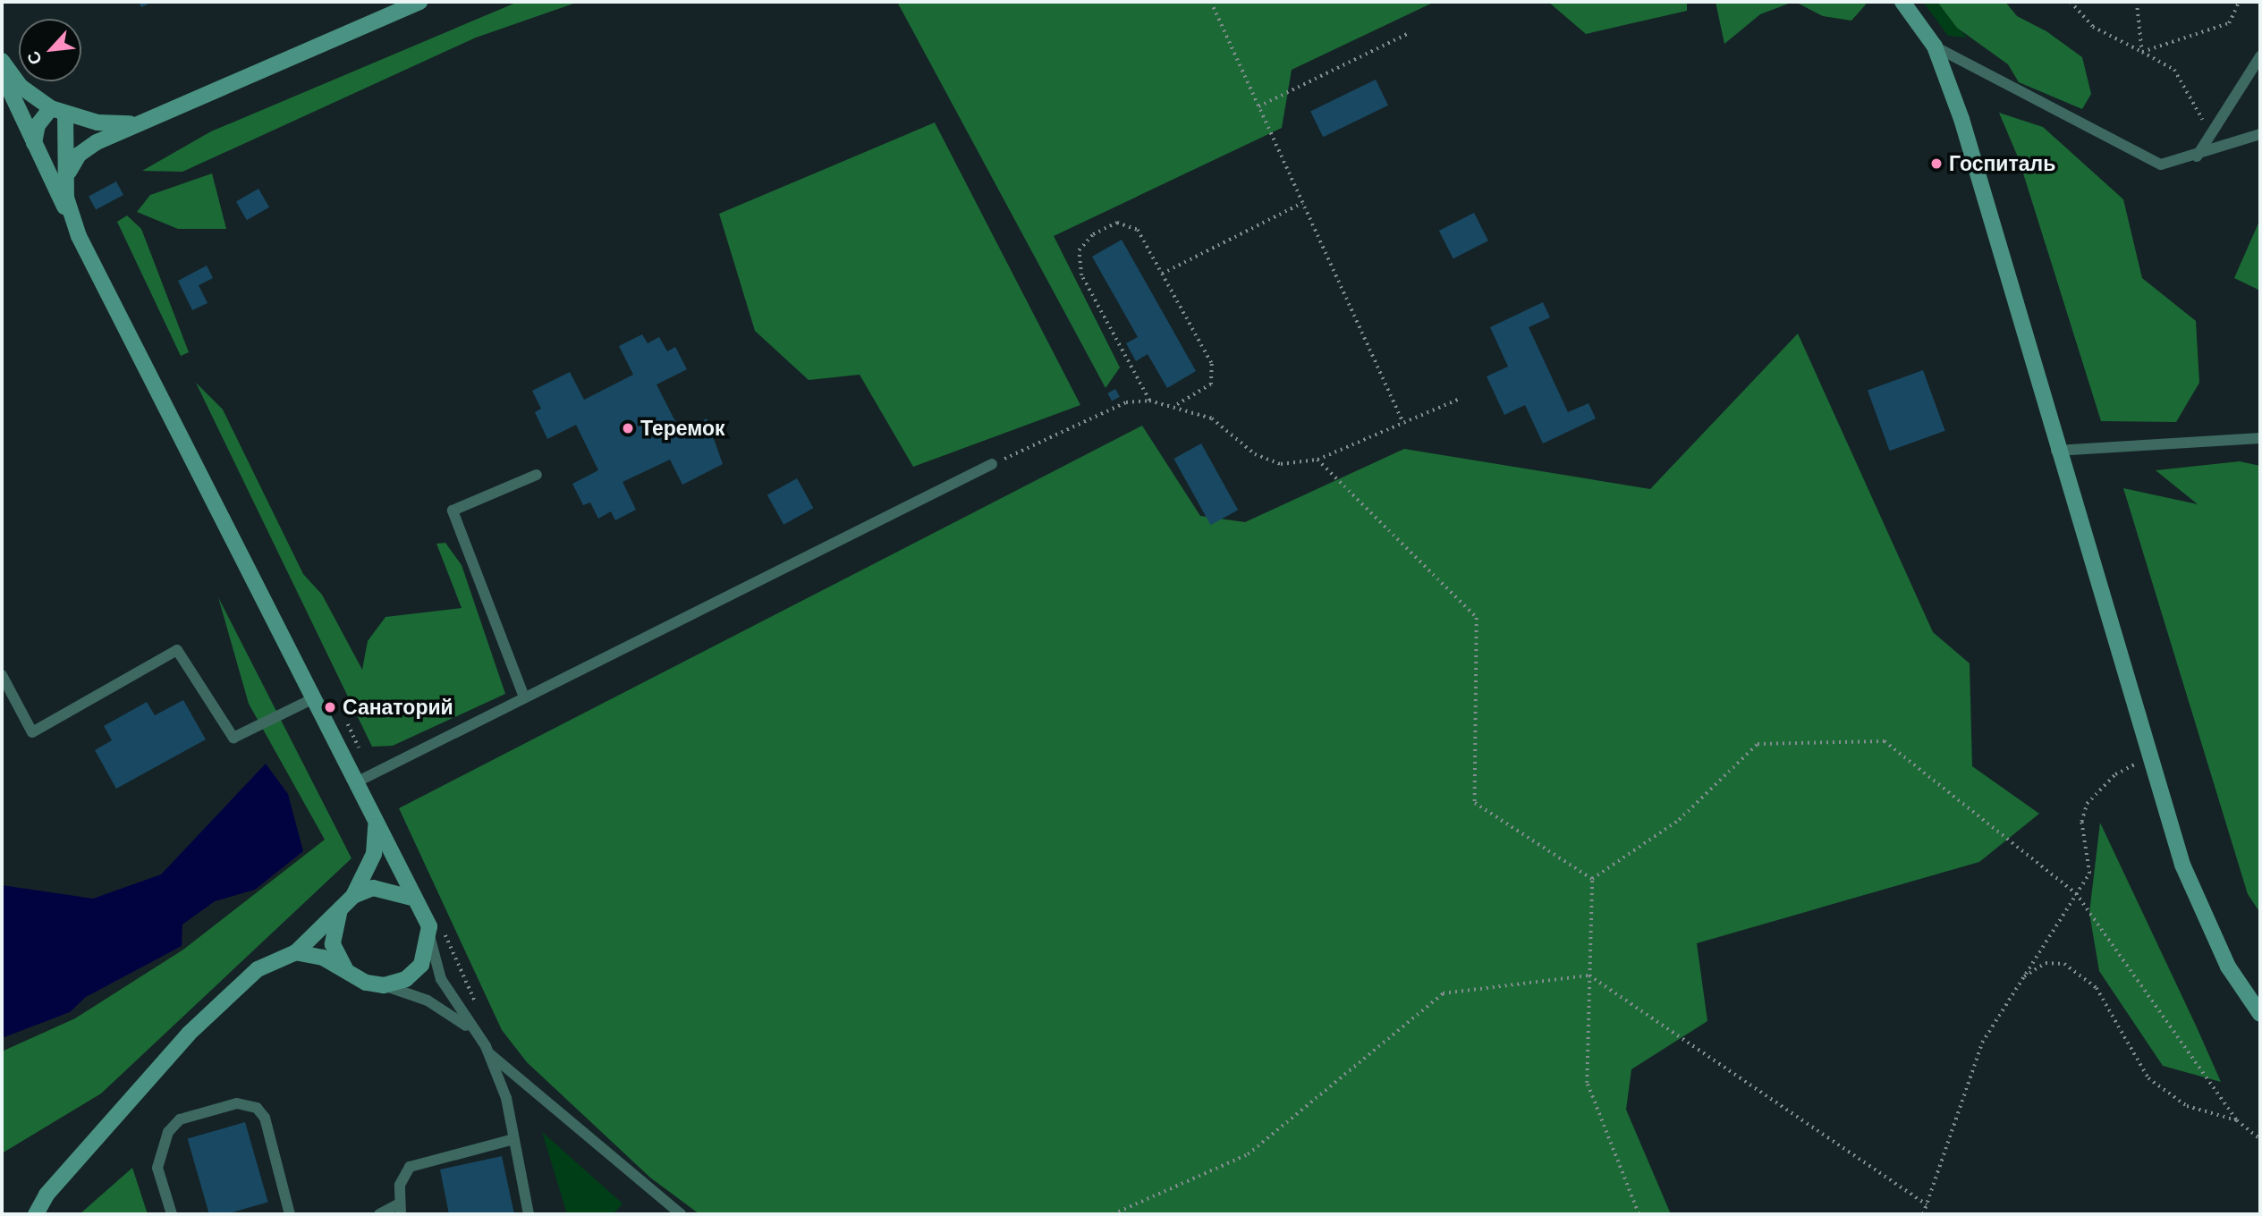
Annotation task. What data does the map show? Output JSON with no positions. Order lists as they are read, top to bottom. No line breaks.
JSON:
{"places":["Госпиталь","Теремок","Санаторий"],"north":"bottom left"}
